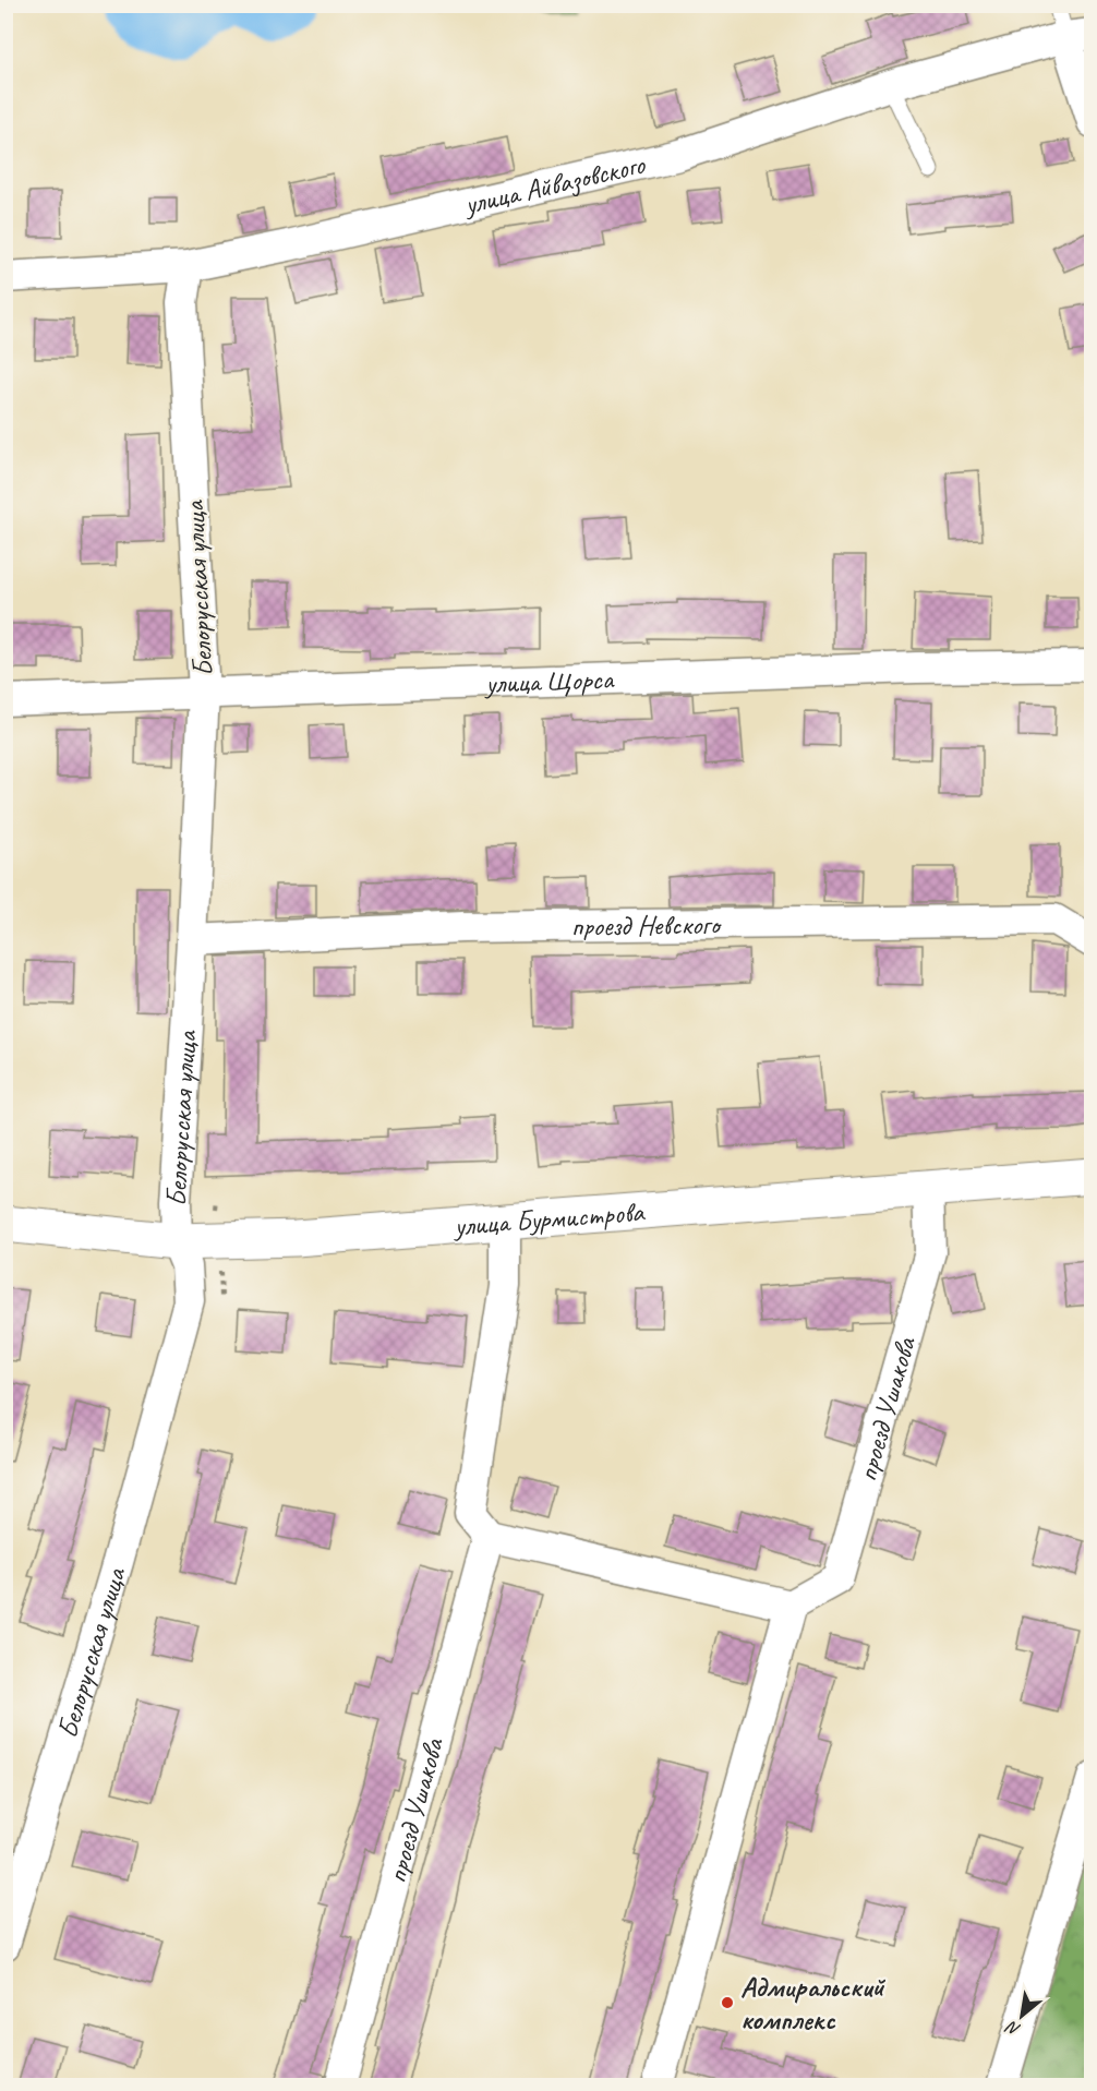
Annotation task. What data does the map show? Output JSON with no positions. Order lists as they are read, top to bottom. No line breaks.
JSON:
{"streets":{"street":["улица Айвазовского","Белорусская улица","улица Щорса","проезд Невского","улица Бурмистрова","проезд Ушакова"]},"crossings":[["улица Айвазовского","Белорусская улица"],["Белорусская улица","улица Щорса"],["Белорусская улица","проезд Невского"],["Белорусская улица","улица Бурмистрова"],["улица Бурмистрова","проезд Ушакова"]],"places":["Адмиральский комплекс"],"north":"bottom left"}
